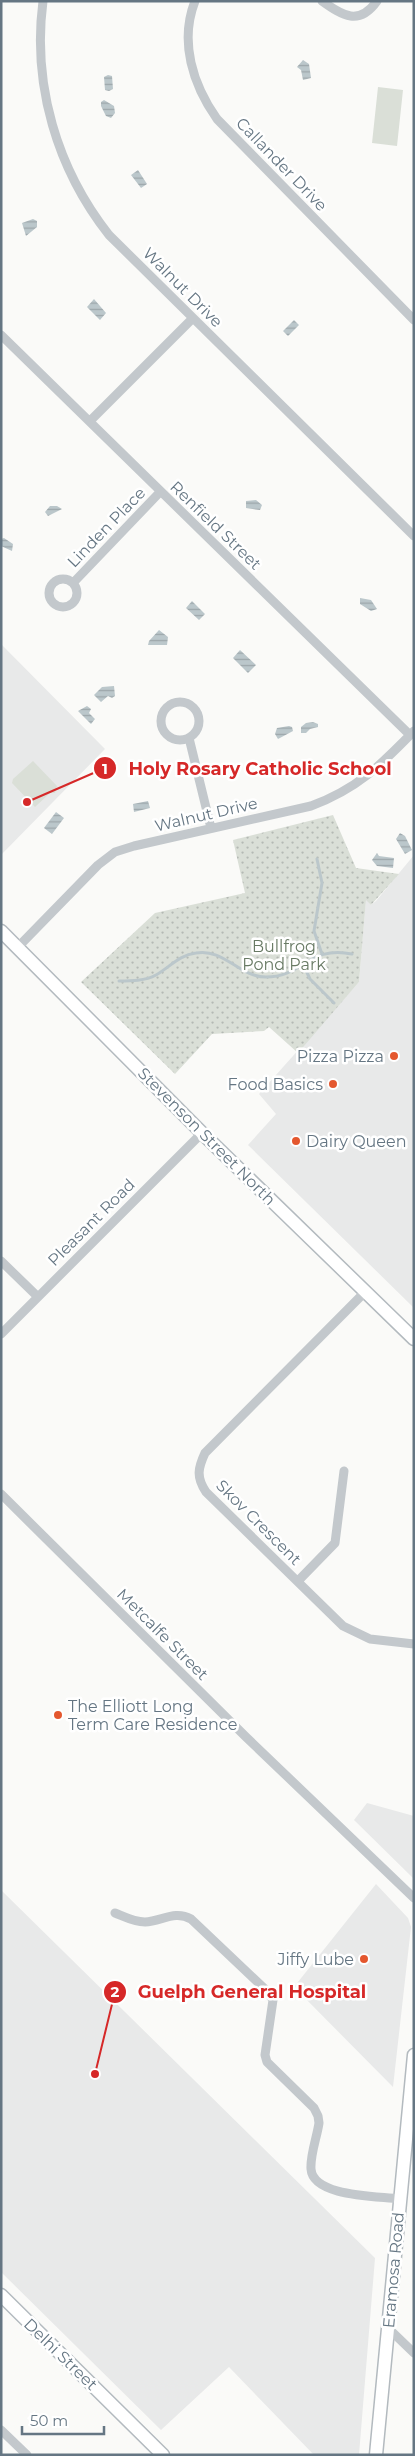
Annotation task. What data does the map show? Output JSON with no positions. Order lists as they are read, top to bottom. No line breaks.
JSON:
{"streets":{"main road":["Stevenson Street North","Eramosa Road","Delhi Street"],"street":["Callander Drive","Walnut Drive","Renfield Street","Linden Place","Pleasant Road","Skov Crescent","Metcalfe Street"]},"crossings":[["Walnut Drive","Renfield Street"],["Walnut Drive","Stevenson Street North"],["Renfield Street","Linden Place"],["Stevenson Street North","Pleasant Road"],["Stevenson Street North","Skov Crescent"]],"parks":["Bullfrog Pond Park"],"places":["Holy Rosary Catholic School","Pizza Pizza","Food Basics","Dairy Queen","The Elliott Long Term Care Residence","Jiffy Lube","Guelph General Hospital"],"scale_bar":"50 m"}
